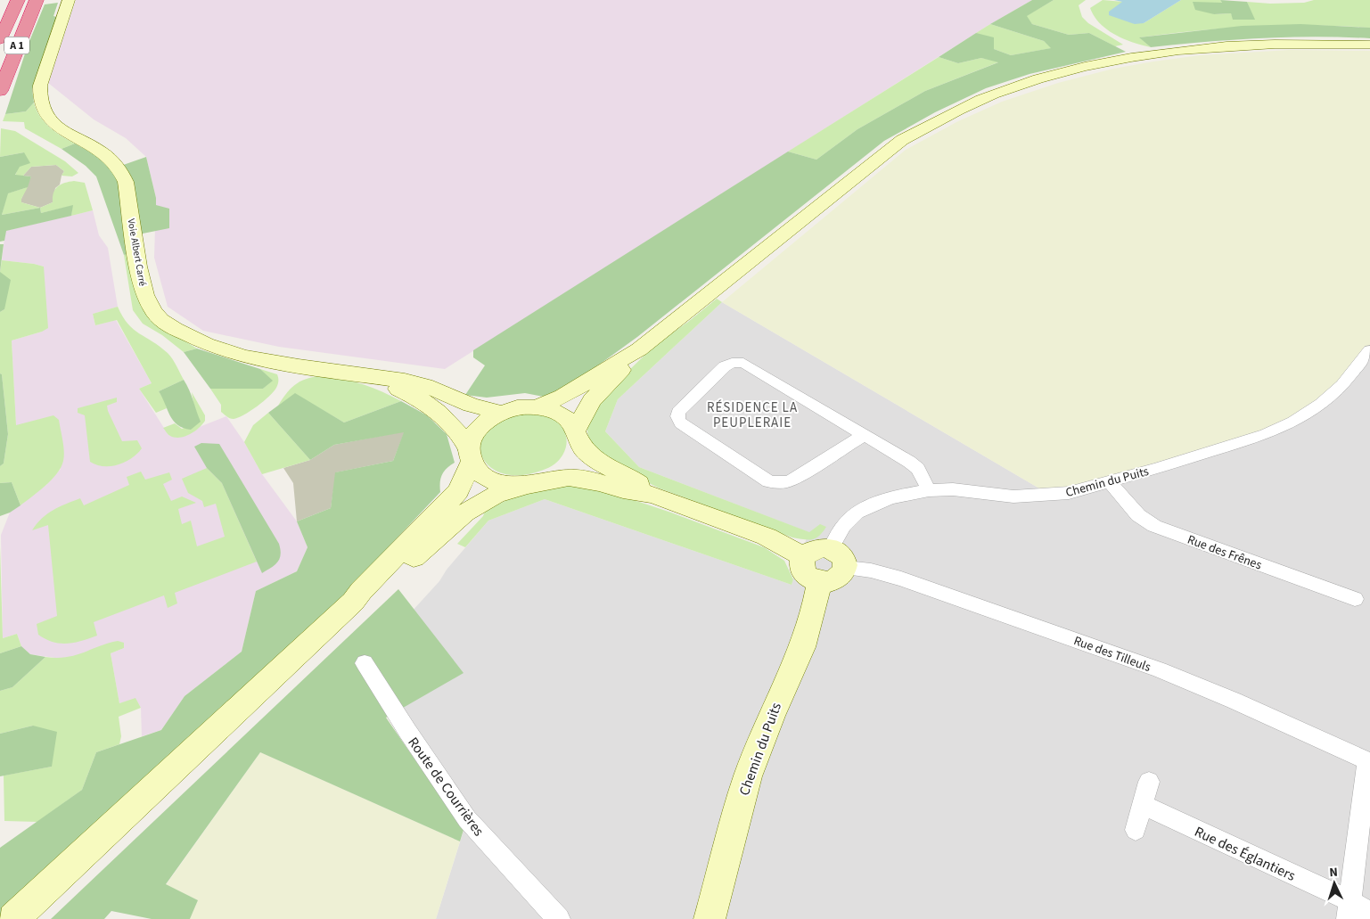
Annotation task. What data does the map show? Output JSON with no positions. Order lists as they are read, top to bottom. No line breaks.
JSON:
{"streets":{"highway":["A 1"],"main road":["Voie Albert Carré","Chemin du Puits"],"street":["Rue des Frênes","Rue des Tilleuls","Route de Courrières","Rue des Églantiers"]},"crossings":[["Chemin du Puits","Rue des Frênes"],["Chemin du Puits","Rue des Tilleuls"]],"districts":["RÉSIDENCE LA PEUPLERAIE"],"north":"top"}
